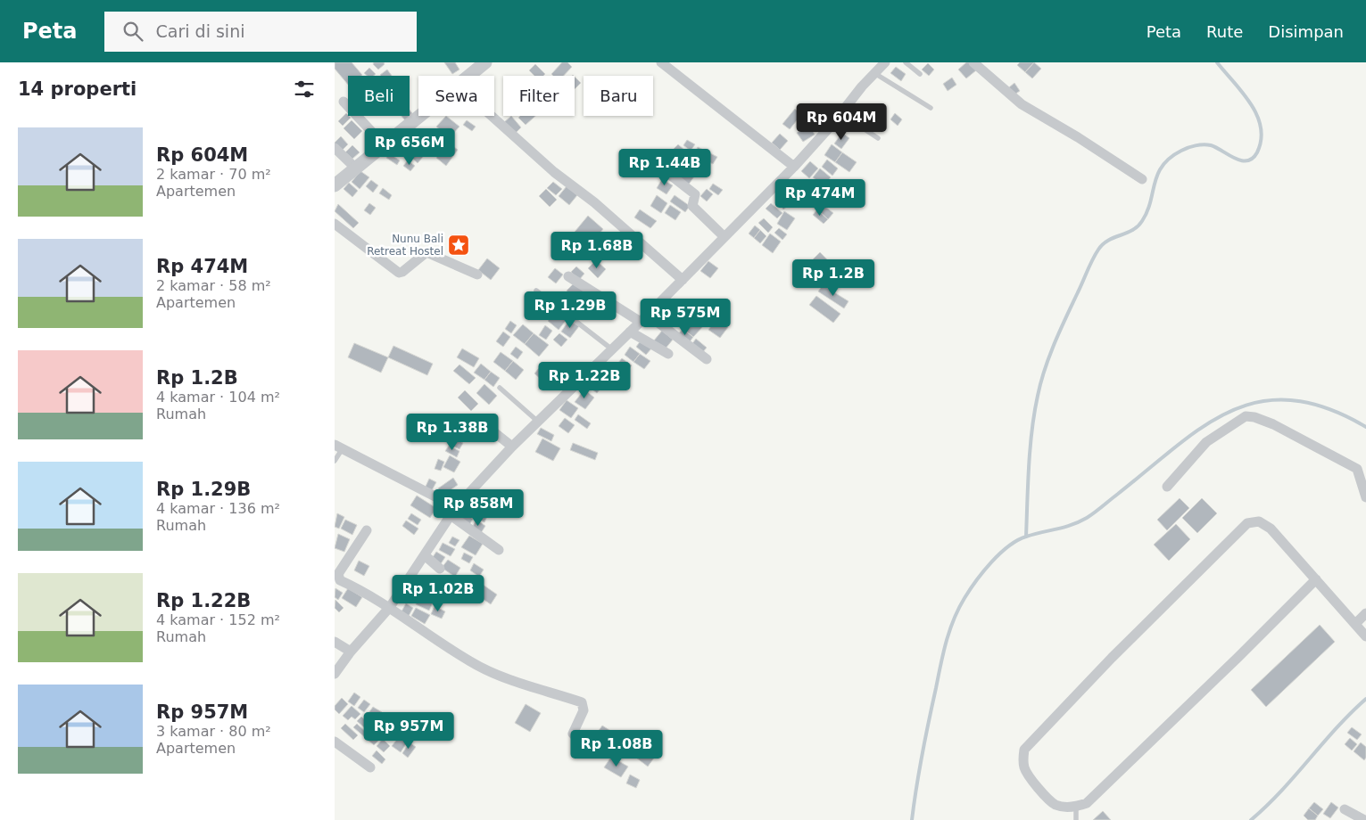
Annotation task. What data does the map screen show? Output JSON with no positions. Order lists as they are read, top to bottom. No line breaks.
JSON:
{"places":{"place":["Nunu Bali Retreat Hostel"]},"page":{"header":"Peta","search":"Cari di sini","nav":["Peta","Rute","Disimpan"],"heading":"14 properti","chip":["Beli","Sewa","Filter","Baru"],"price":["Rp 604M","Rp 656M","Rp 1.44B","Rp 474M","Rp 1.68B","Rp 1.2B","Rp 1.29B","Rp 575M","Rp 1.22B","Rp 1.38B","Rp 858M","Rp 1.02B","Rp 957M","Rp 1.08B"],"list":[{"name":"Rp 604M","note":"2 kamar · 70 m² · Apartemen"},{"name":"Rp 474M","note":"2 kamar · 58 m² · Apartemen"},{"name":"Rp 1.2B","note":"4 kamar · 104 m² · Rumah"},{"name":"Rp 1.29B","note":"4 kamar · 136 m² · Rumah"},{"name":"Rp 1.22B","note":"4 kamar · 152 m² · Rumah"},{"name":"Rp 957M","note":"3 kamar · 80 m² · Apartemen"}]}}
